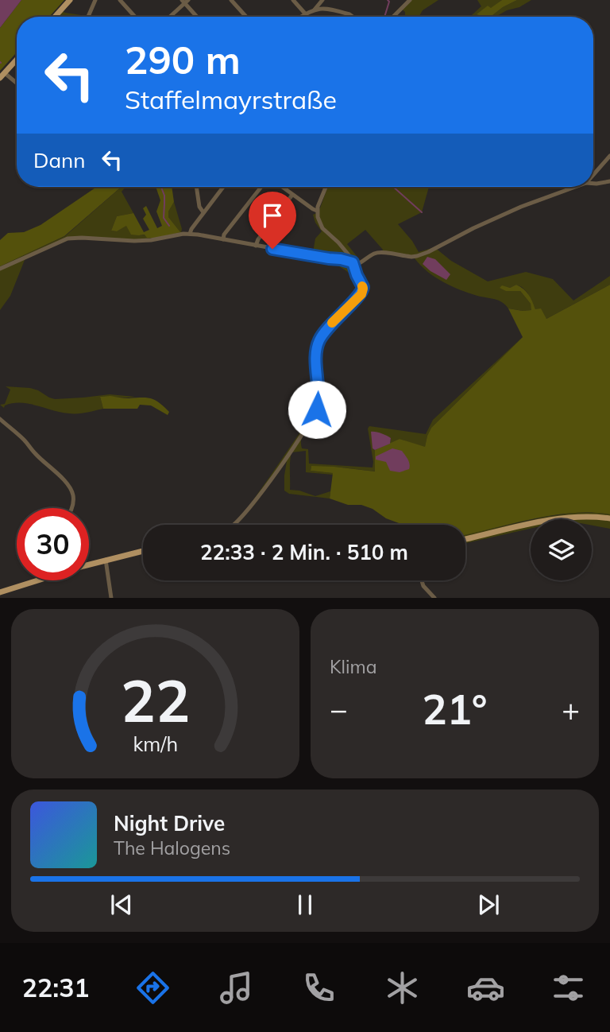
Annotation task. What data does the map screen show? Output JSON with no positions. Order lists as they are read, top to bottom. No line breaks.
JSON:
{"page":{"turn":["290 m","Staffelmayrstraße"],"then":"Dann","limit":"30","trip":"22:33 · 2 Min. · 510 m","tile":"Klima","heat":["−","21°","+"],"song":["Night Drive","The Halogens"],"tabs":"22:31","gauge":["22","km/h"]}}
